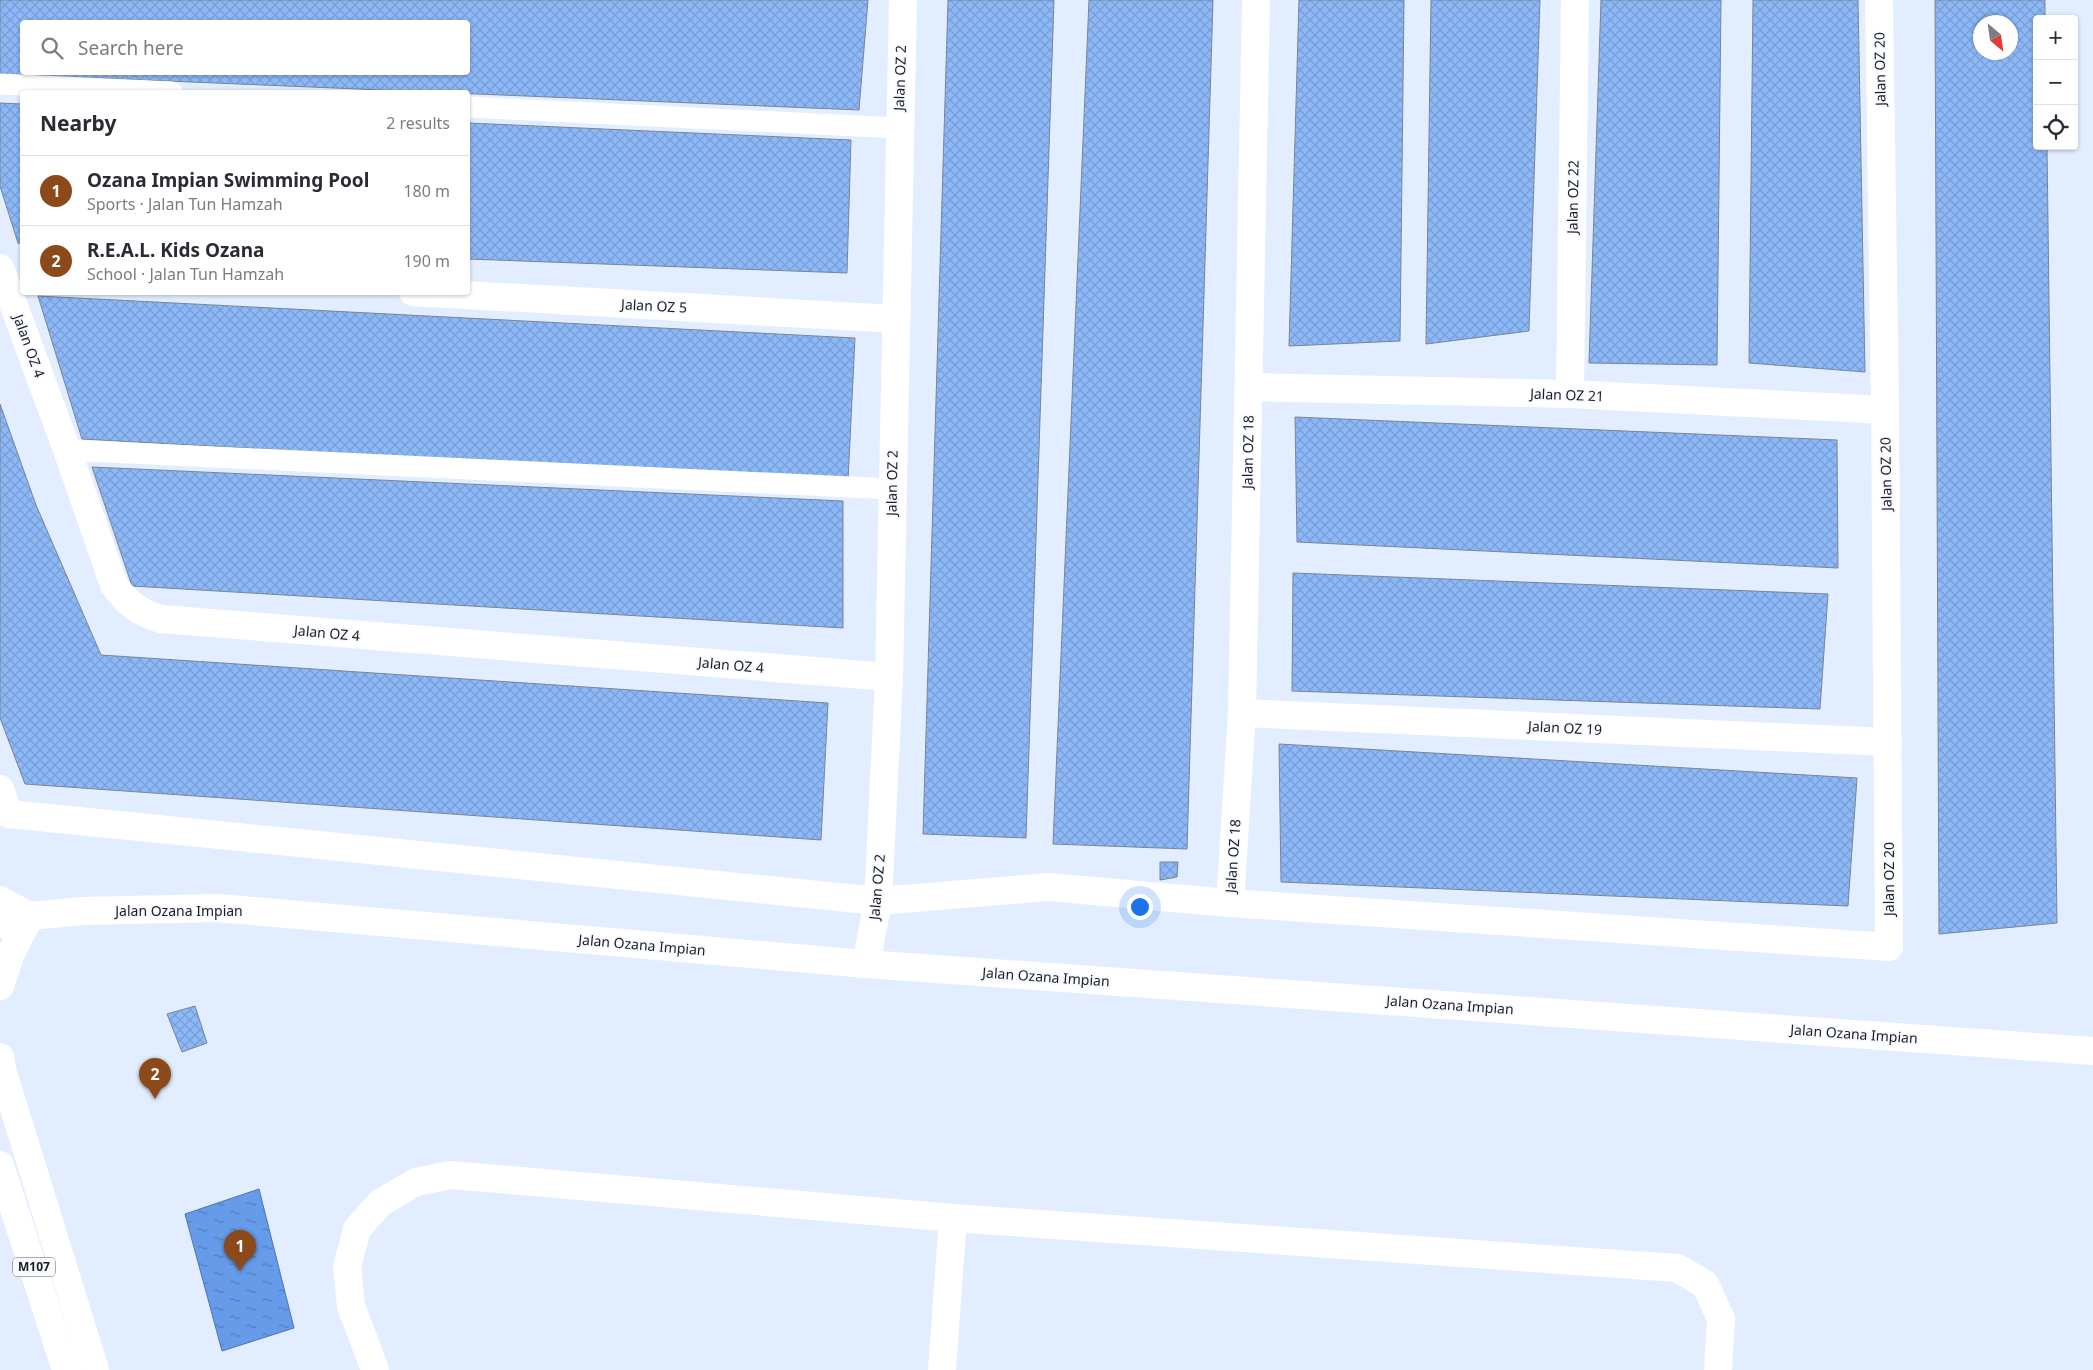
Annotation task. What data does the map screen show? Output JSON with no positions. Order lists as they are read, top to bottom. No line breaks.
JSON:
{"streets":{"street":["Jalan OZ 20","Jalan OZ 2","Jalan OZ 22","Jalan OZ 5","Jalan OZ 4","Jalan OZ 21","Jalan OZ 18","Jalan OZ 19","Jalan Ozana Impian","M107"]},"crossings":[["Jalan OZ 20","Jalan OZ 21"],["Jalan OZ 20","Jalan OZ 18"],["Jalan OZ 20","Jalan OZ 19"],["Jalan OZ 2","Jalan OZ 5"],["Jalan OZ 2","Jalan OZ 4"],["Jalan OZ 2","Jalan Ozana Impian"],["Jalan OZ 22","Jalan OZ 21"],["Jalan OZ 21","Jalan OZ 18"],["Jalan OZ 18","Jalan OZ 19"]],"north":"bottom right","page":{"map_buttons":["+","−"],"search":"Search here","heading":["Nearby","2 results"],"list":[{"mark":"1","name":"Ozana Impian Swimming Pool","note":"Sports · Jalan Tun Hamzah","value":"180 m"},{"mark":"2","name":"R.E.A.L. Kids Ozana","note":"School · Jalan Tun Hamzah","value":"190 m"}],"pins":["2","1"]}}
